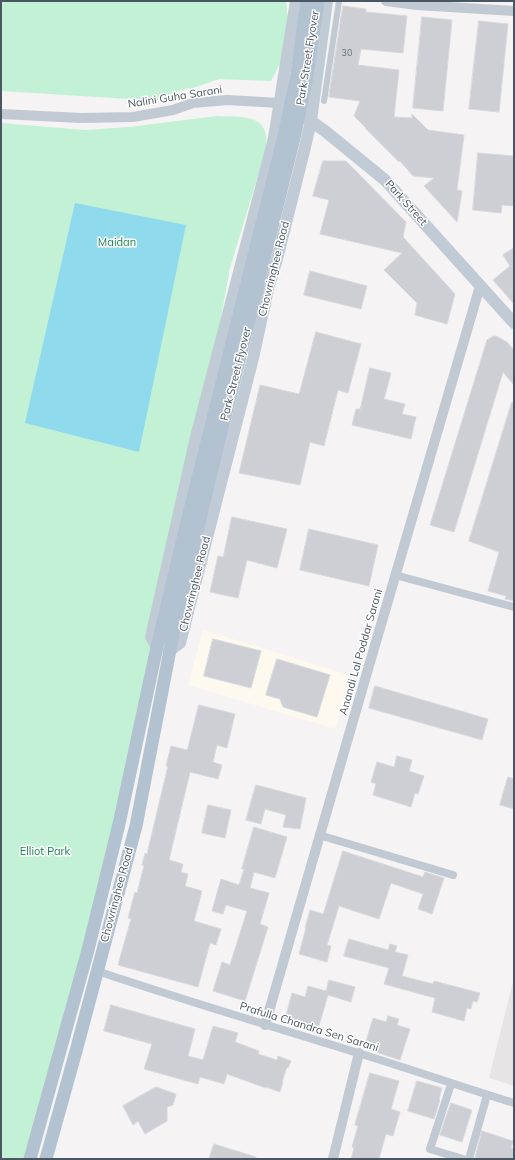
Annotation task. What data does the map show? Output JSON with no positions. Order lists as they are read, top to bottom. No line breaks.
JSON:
{"streets":{"main road":["Park Street Flyover","Park Street","Chowringhee Road"],"street":["Nalini Guha Sarani","Anandi Lal Poddar Sarani","Prafulla Chandra Sen Sarani"]},"crossings":[["Park Street Flyover","Chowringhee Road"],["Nalini Guha Sarani","Park Street"],["Nalini Guha Sarani","Chowringhee Road"],["Park Street","Chowringhee Road"],["Park Street","Anandi Lal Poddar Sarani"],["Chowringhee Road","Prafulla Chandra Sen Sarani"],["Anandi Lal Poddar Sarani","Prafulla Chandra Sen Sarani"]],"parks":["Maidan","Elliot Park"],"house_numbers":["30"]}
